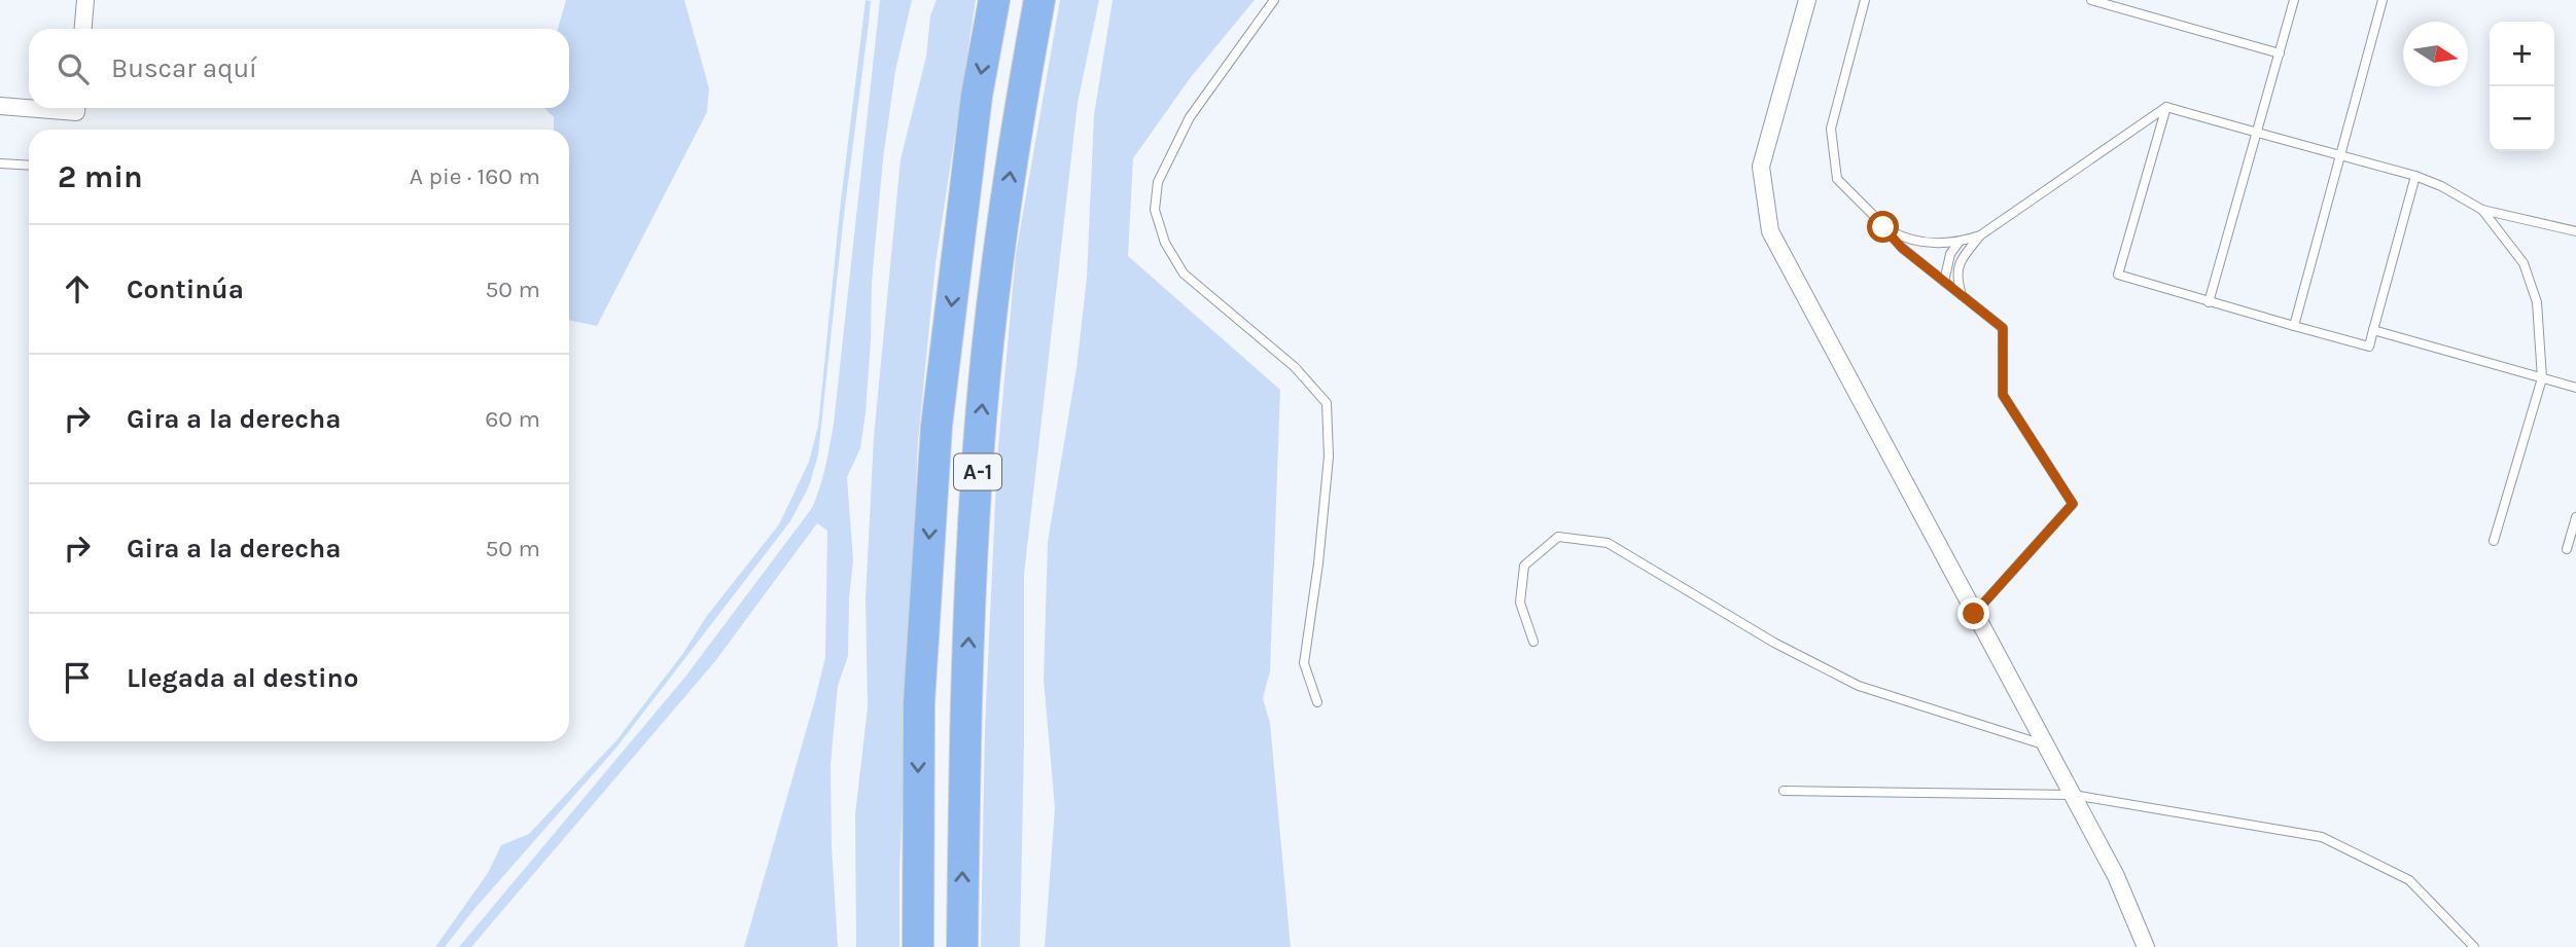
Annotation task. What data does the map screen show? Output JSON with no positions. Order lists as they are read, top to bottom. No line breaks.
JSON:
{"streets":{"highway":["A-1"]},"north":"right","page":{"map_buttons":["+","−"],"search":"Buscar aquí","heading":["2 min","A pie · 160 m"],"list":[["Continúa","50 m"],["Gira a la derecha","60 m"],["Gira a la derecha","50 m"],"Llegada al destino"]}}
